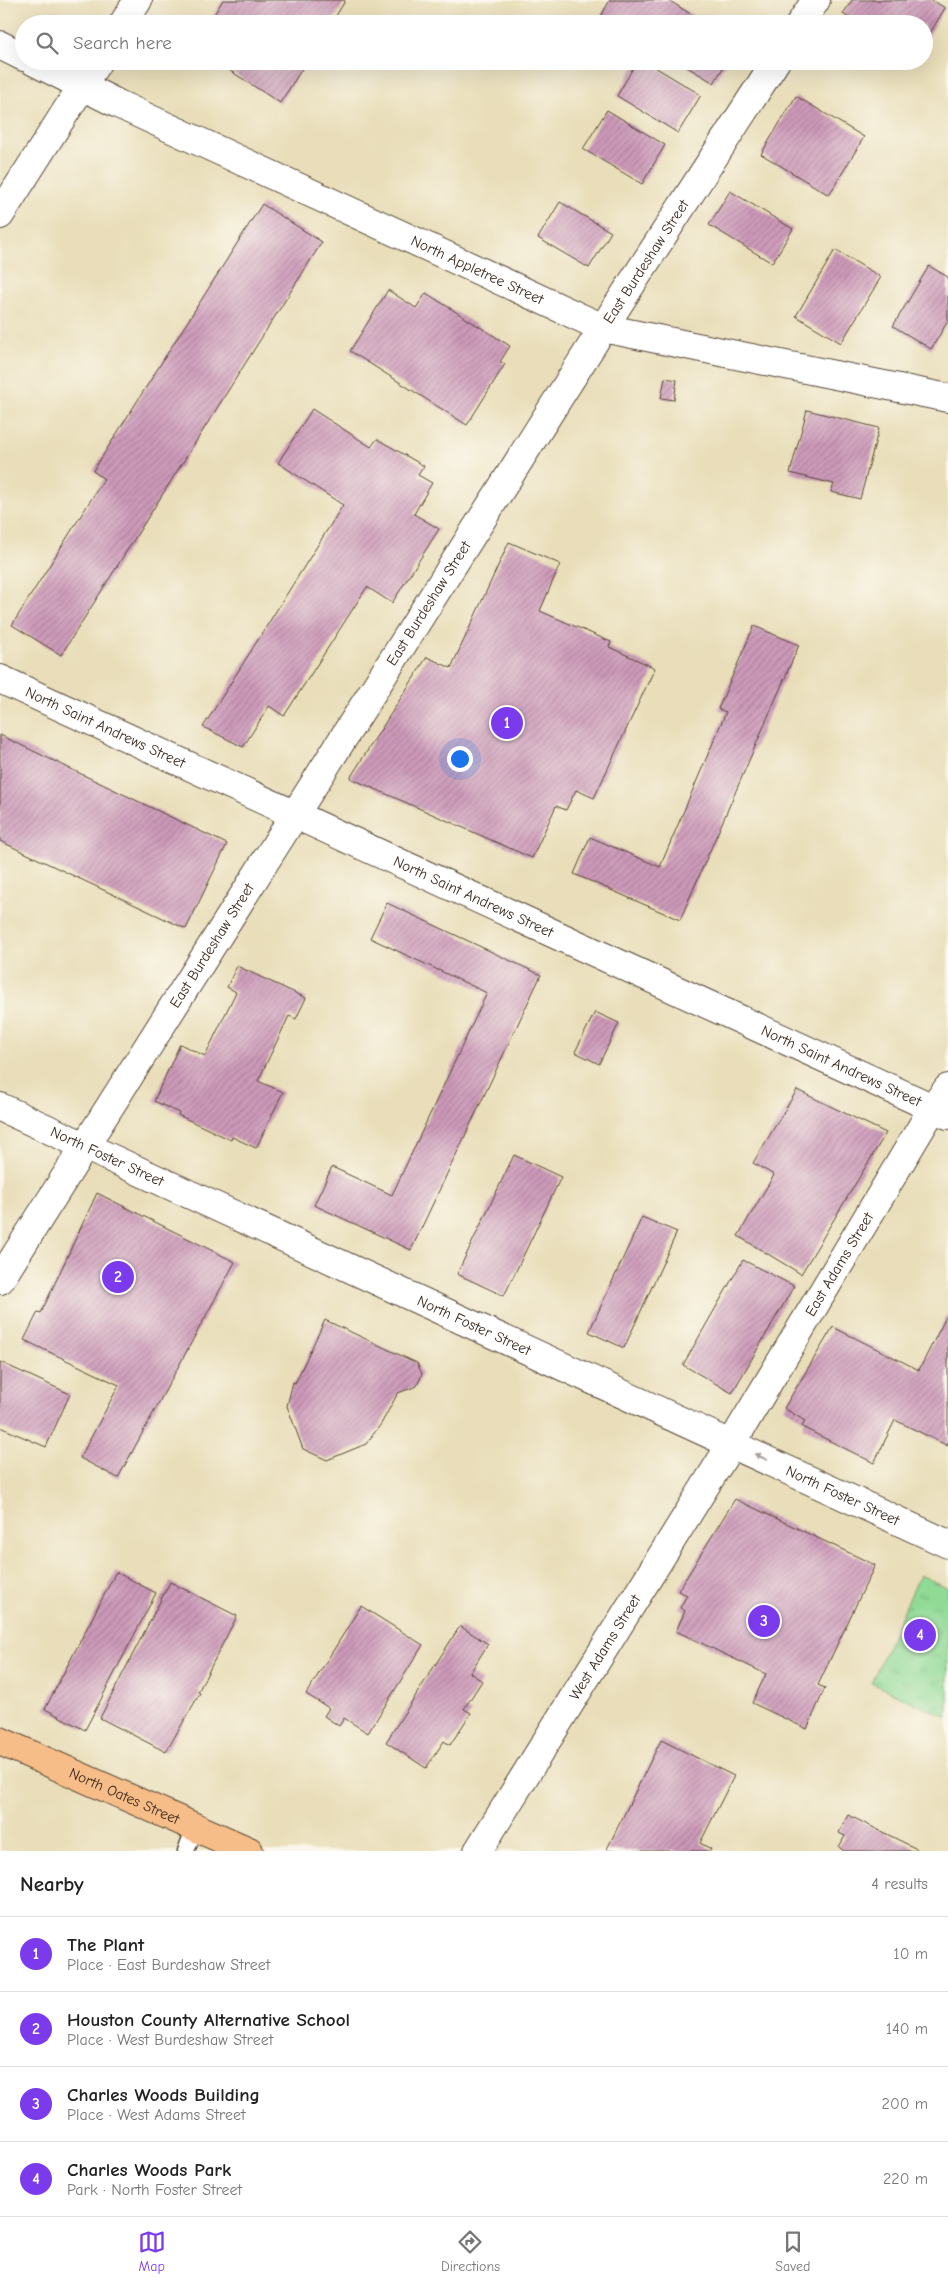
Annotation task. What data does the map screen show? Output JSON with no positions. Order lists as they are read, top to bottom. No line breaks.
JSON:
{"streets":{"main road":["North Oates Street"],"street":["East Burdeshaw Street","North Appletree Street","North Saint Andrews Street","North Foster Street","East Adams Street","West Adams Street"]},"crossings":[["East Burdeshaw Street","North Appletree Street"],["East Burdeshaw Street","North Saint Andrews Street"],["East Burdeshaw Street","North Foster Street"],["North Saint Andrews Street","East Adams Street"],["North Foster Street","East Adams Street"],["North Foster Street","West Adams Street"],["East Adams Street","West Adams Street"]],"page":{"search":"Search here","pins":["1","2","3","4"],"heading":["Nearby","4 results"],"list":[{"mark":"1","name":"The Plant","note":"Place · East Burdeshaw Street","value":"10 m"},{"mark":"2","name":"Houston County Alternative School","note":"Place · West Burdeshaw Street","value":"140 m"},{"mark":"3","name":"Charles Woods Building","note":"Place · West Adams Street","value":"200 m"},{"mark":"4","name":"Charles Woods Park","note":"Park · North Foster Street","value":"220 m"}],"nav":["Map","Directions","Saved"]}}
